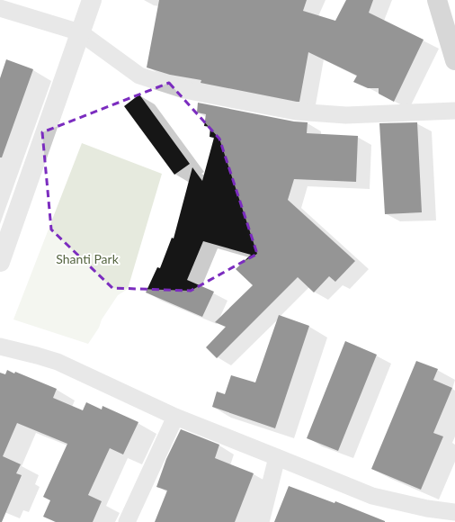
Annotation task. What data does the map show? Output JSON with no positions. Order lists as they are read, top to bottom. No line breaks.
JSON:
{"parks":["Shanti Park"]}
